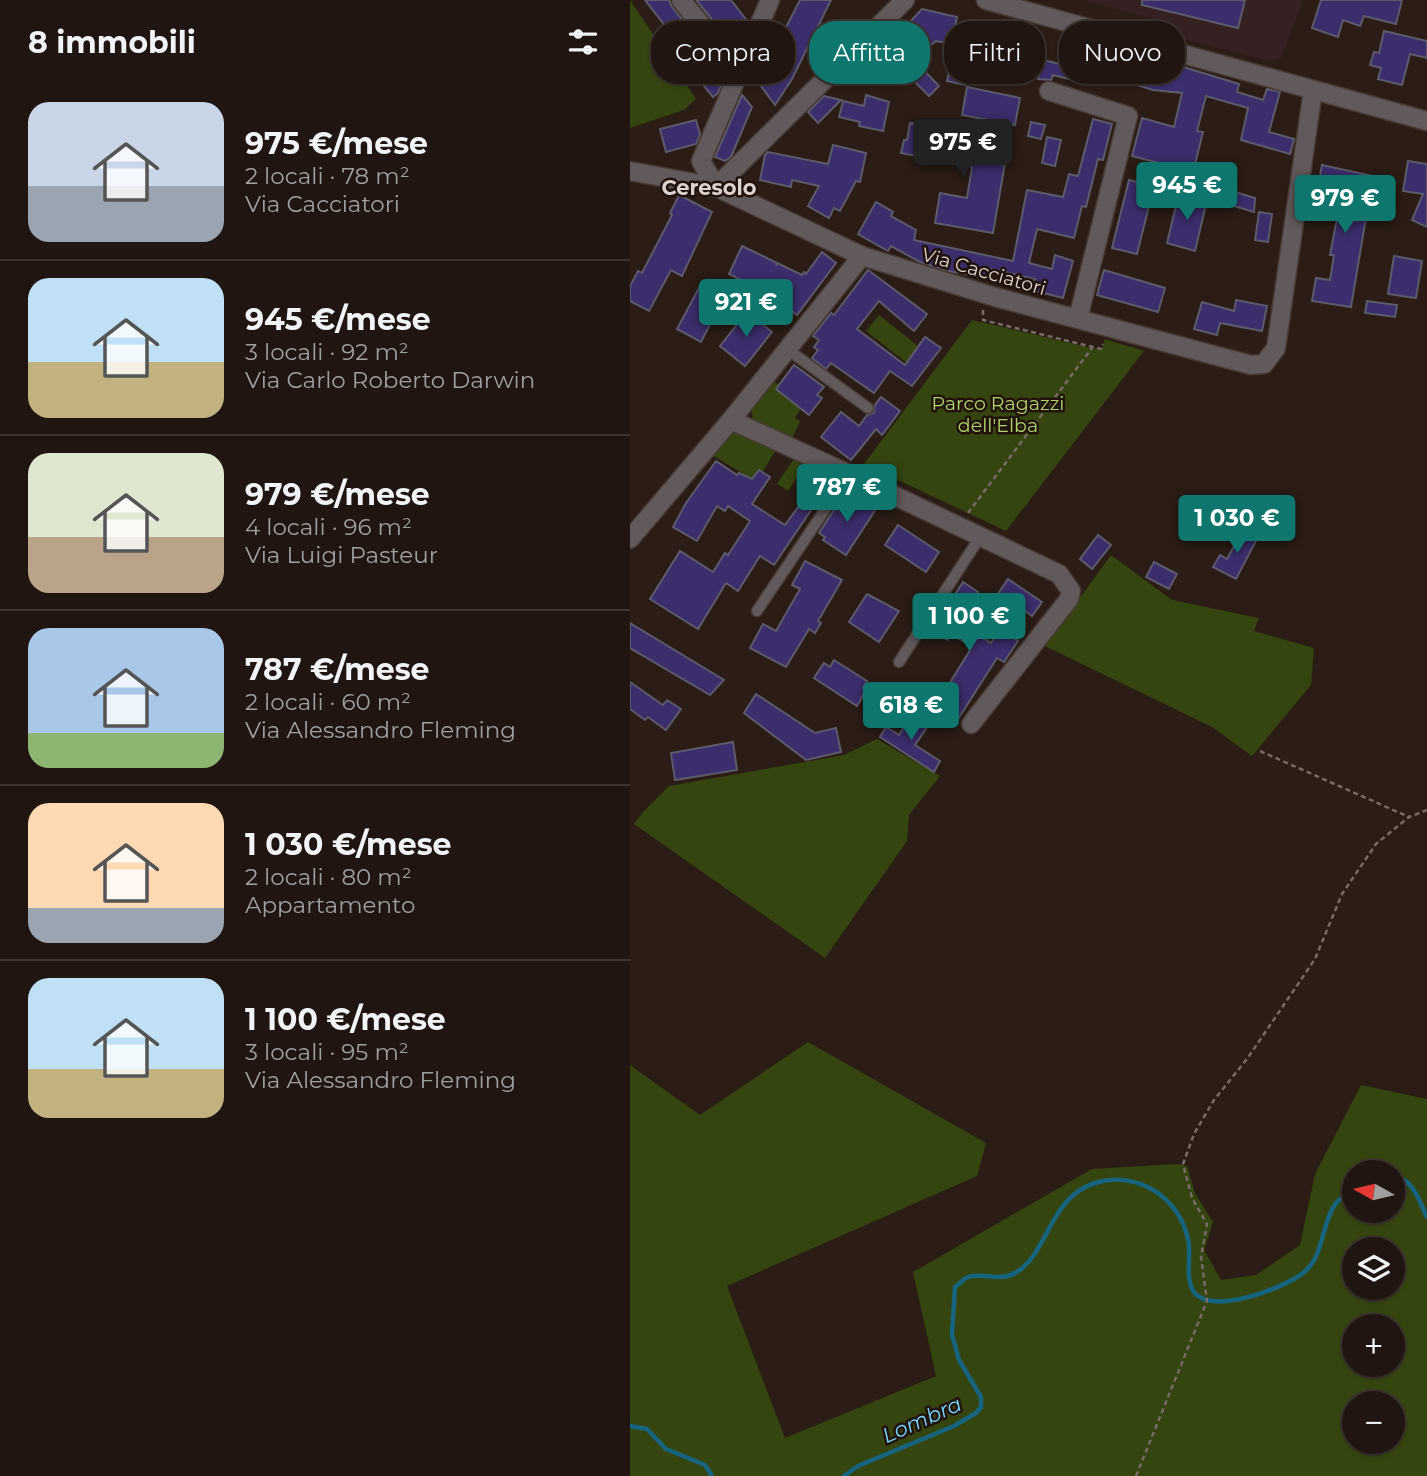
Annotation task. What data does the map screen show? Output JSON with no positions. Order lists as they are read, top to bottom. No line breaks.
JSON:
{"streets":{"street":["Via Cacciatori"]},"districts":["Ceresolo"],"water":["Lombra"],"parks":["Parco Ragazzi dell'Elba"],"north":"left","page":{"heading":"8 immobili","chip":["Compra","Affitta","Filtri","Nuovo"],"list":[{"name":"975 €/mese","note":"2 locali · 78 m² · Via Cacciatori"},{"name":"945 €/mese","note":"3 locali · 92 m² · Via Carlo Roberto Darwin"},{"name":"979 €/mese","note":"4 locali · 96 m² · Via Luigi Pasteur"},{"name":"787 €/mese","note":"2 locali · 60 m² · Via Alessandro Fleming"},{"name":"1 030 €/mese","note":"2 locali · 80 m² · Appartamento"},{"name":"1 100 €/mese","note":"3 locali · 95 m² · Via Alessandro Fleming"}],"price":["975 €","945 €","979 €","921 €","787 €","1 030 €","1 100 €","618 €"],"map_buttons":["+","−"]}}
